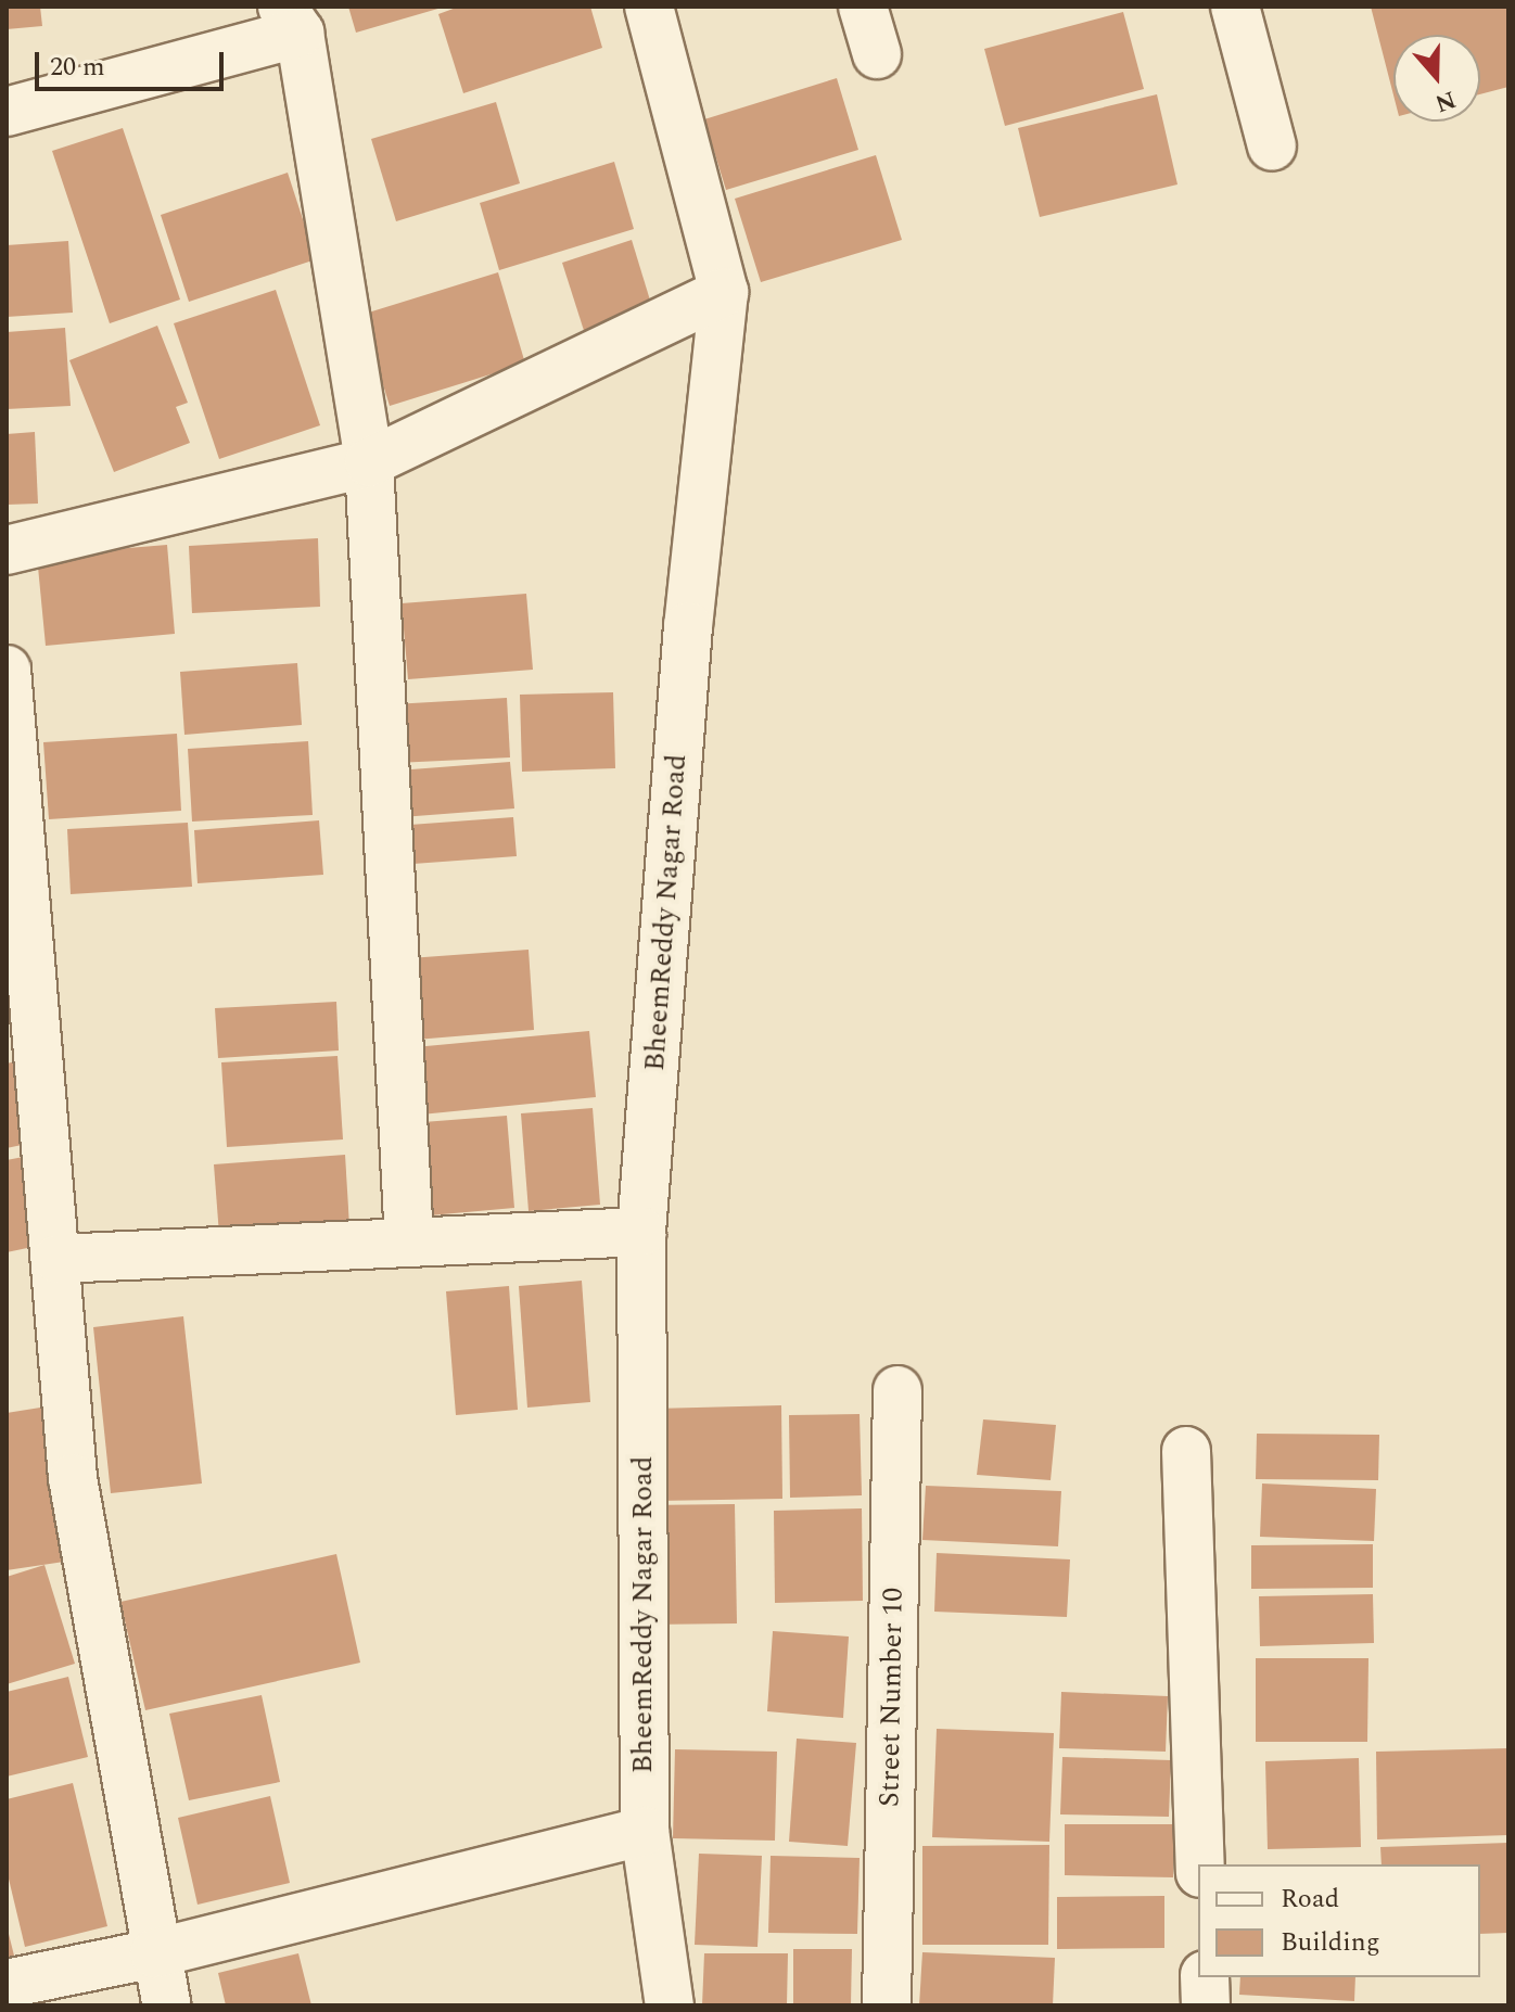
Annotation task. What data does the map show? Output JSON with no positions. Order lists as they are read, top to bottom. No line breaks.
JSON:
{"streets":{"street":["BheemReddy Nagar Road","Street Number 10"]},"legend":["Road","Building"],"scale_bar":"20 m","north":"bottom"}
